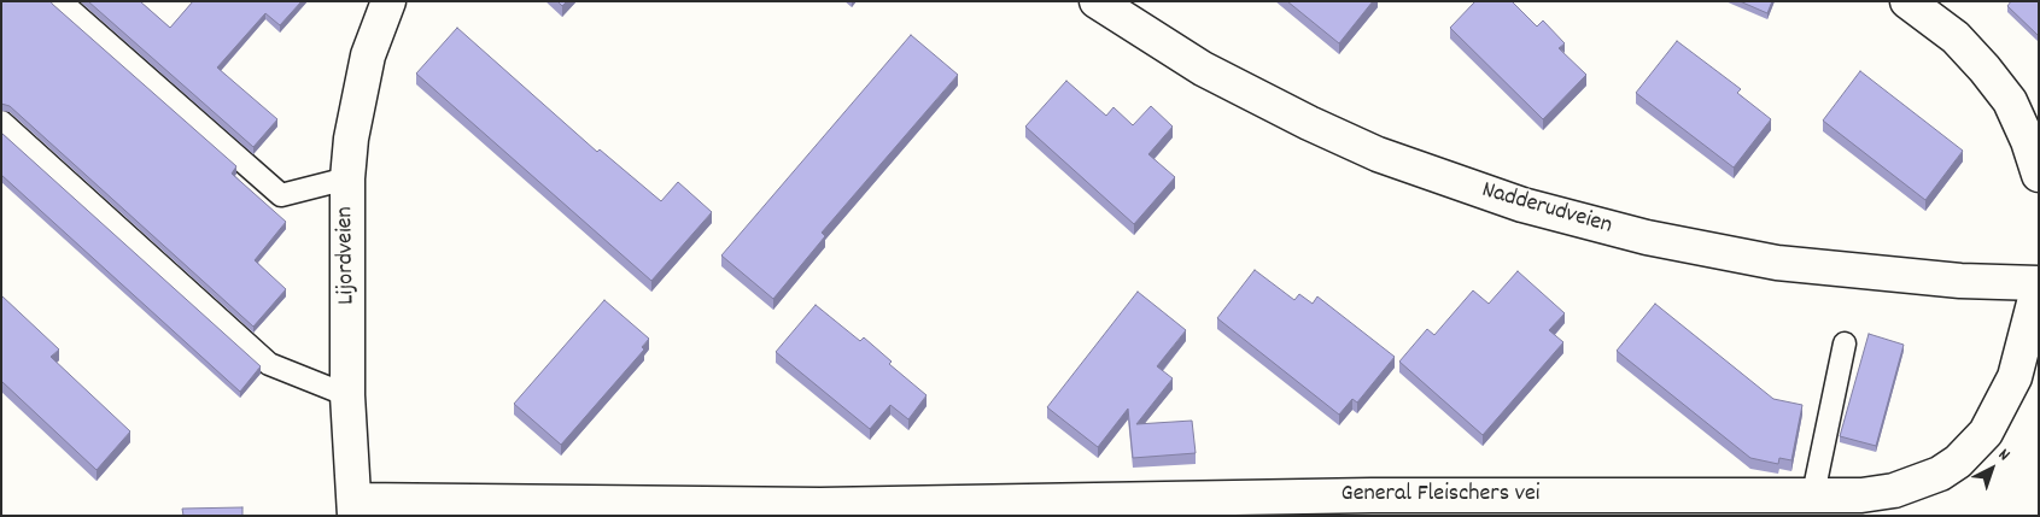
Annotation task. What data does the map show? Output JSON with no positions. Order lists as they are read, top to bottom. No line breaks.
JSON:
{"streets":{"street":["Nadderudveien","Lijordveien","General Fleischers vei"]},"crossings":[["Nadderudveien","General Fleischers vei"],["Lijordveien","General Fleischers vei"]],"north":"top right"}
